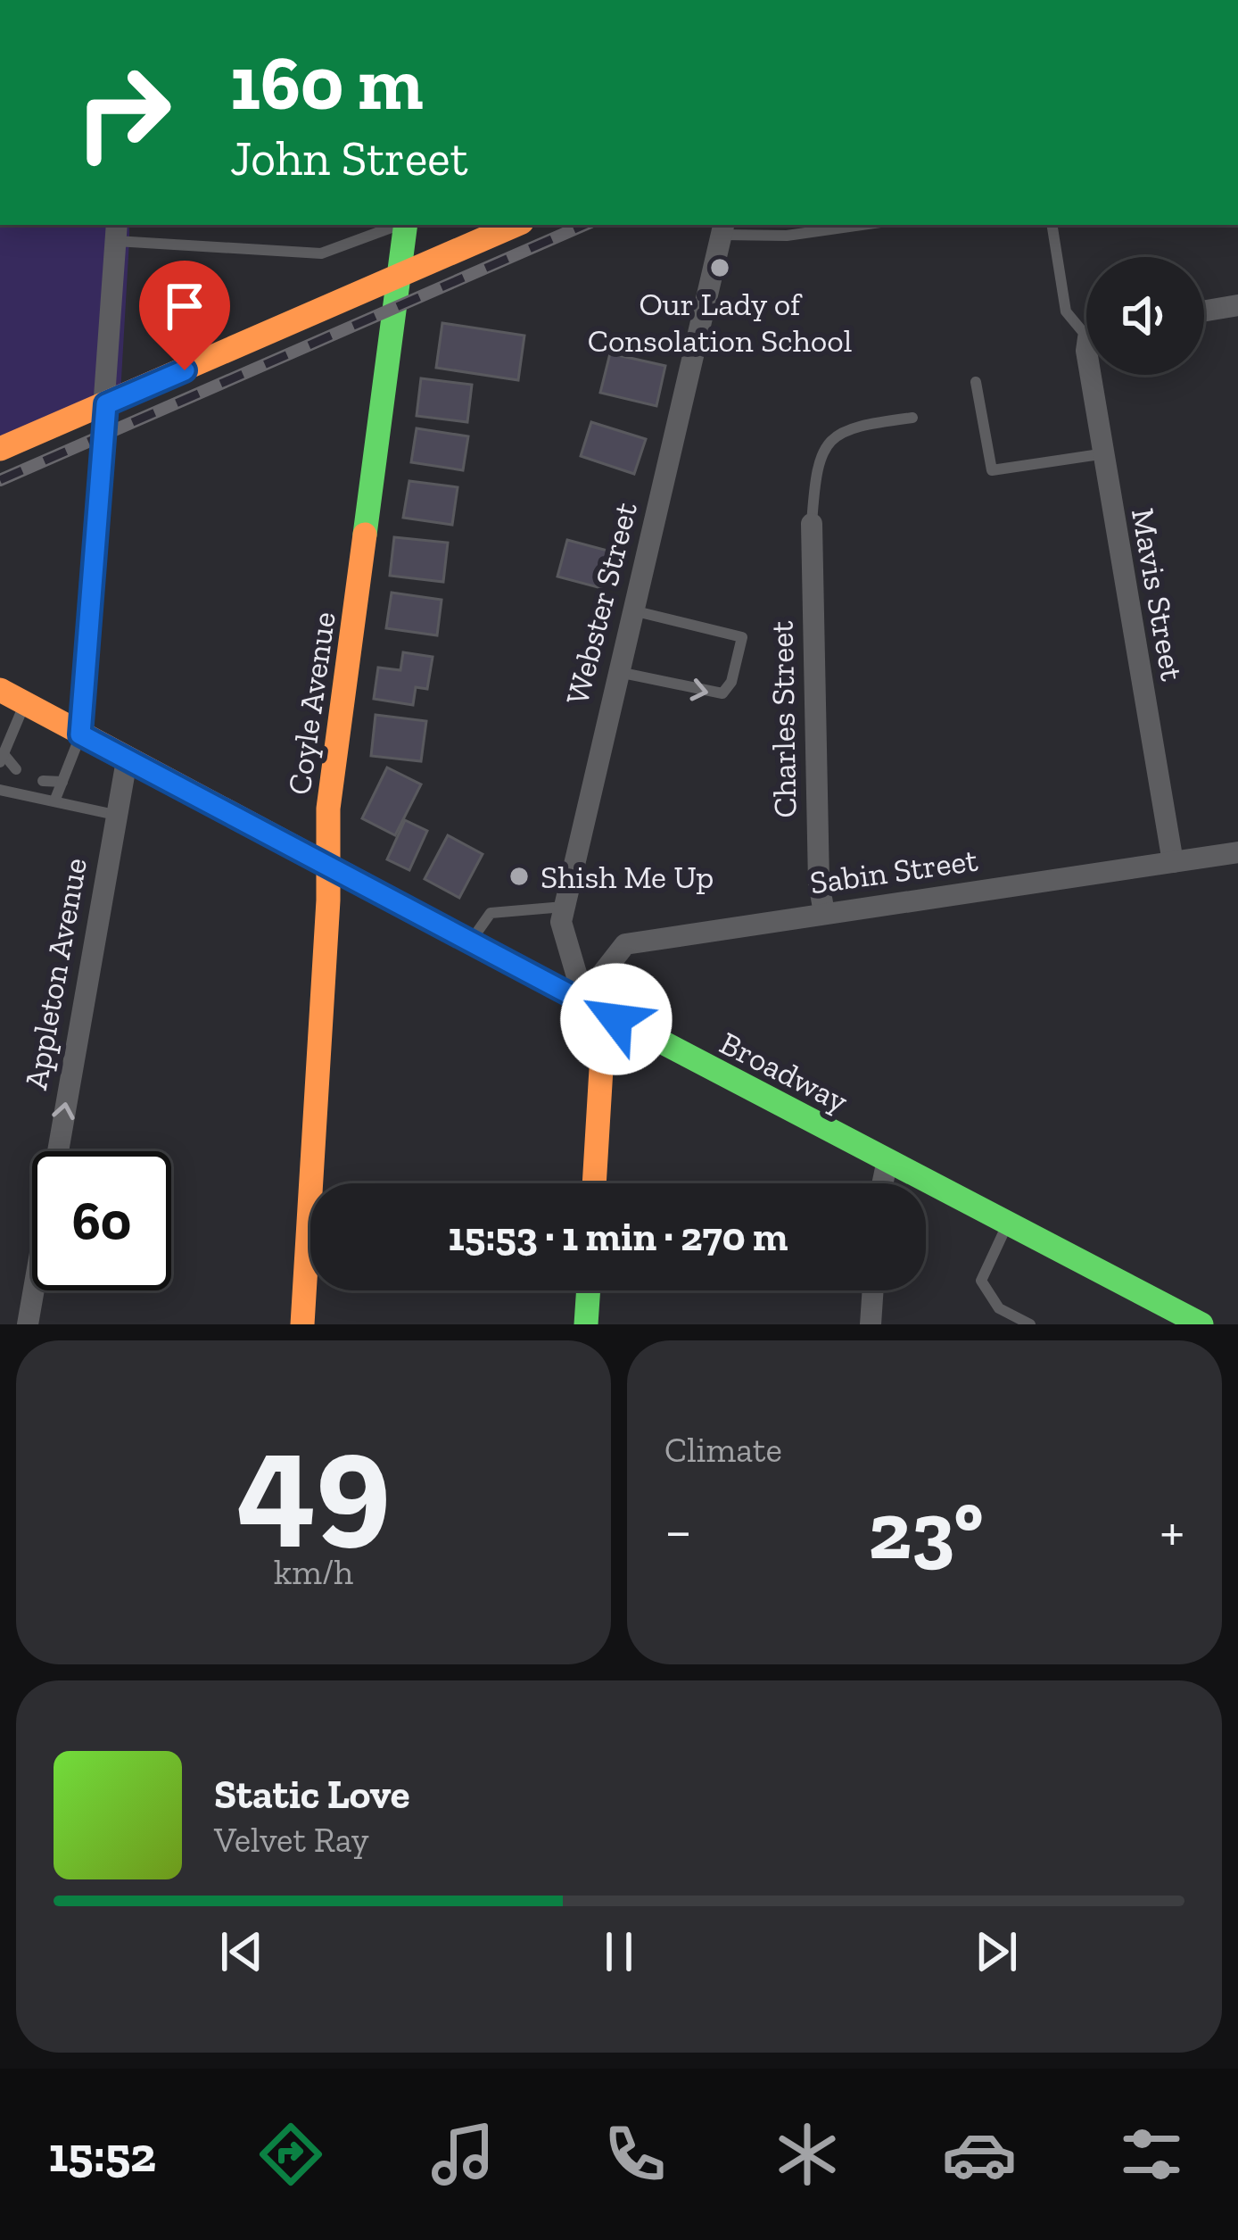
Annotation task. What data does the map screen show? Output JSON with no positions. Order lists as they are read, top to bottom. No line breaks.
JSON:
{"streets":{"main road":["Coyle Avenue","Broadway"],"street":["Mavis Street","Webster Street","Charles Street","Sabin Street","Appleton Avenue"]},"crossings":[["Mavis Street","Sabin Street"],["Webster Street","Sabin Street"],["Webster Street","Broadway"],["Coyle Avenue","Broadway"],["Charles Street","Sabin Street"],["Sabin Street","Broadway"],["Appleton Avenue","Broadway"]],"one_way":["Appleton Avenue"],"places":["Our Lady of Consolation School","Shish Me Up"],"page":{"turn":["160 m","John Street"],"limit":"60","trip":"15:53 · 1 min · 270 m","tile":[["49","km/h"],"Climate"],"heat":["−","23°","+"],"song":["Static Love","Velvet Ray"],"tabs":"15:52"}}
